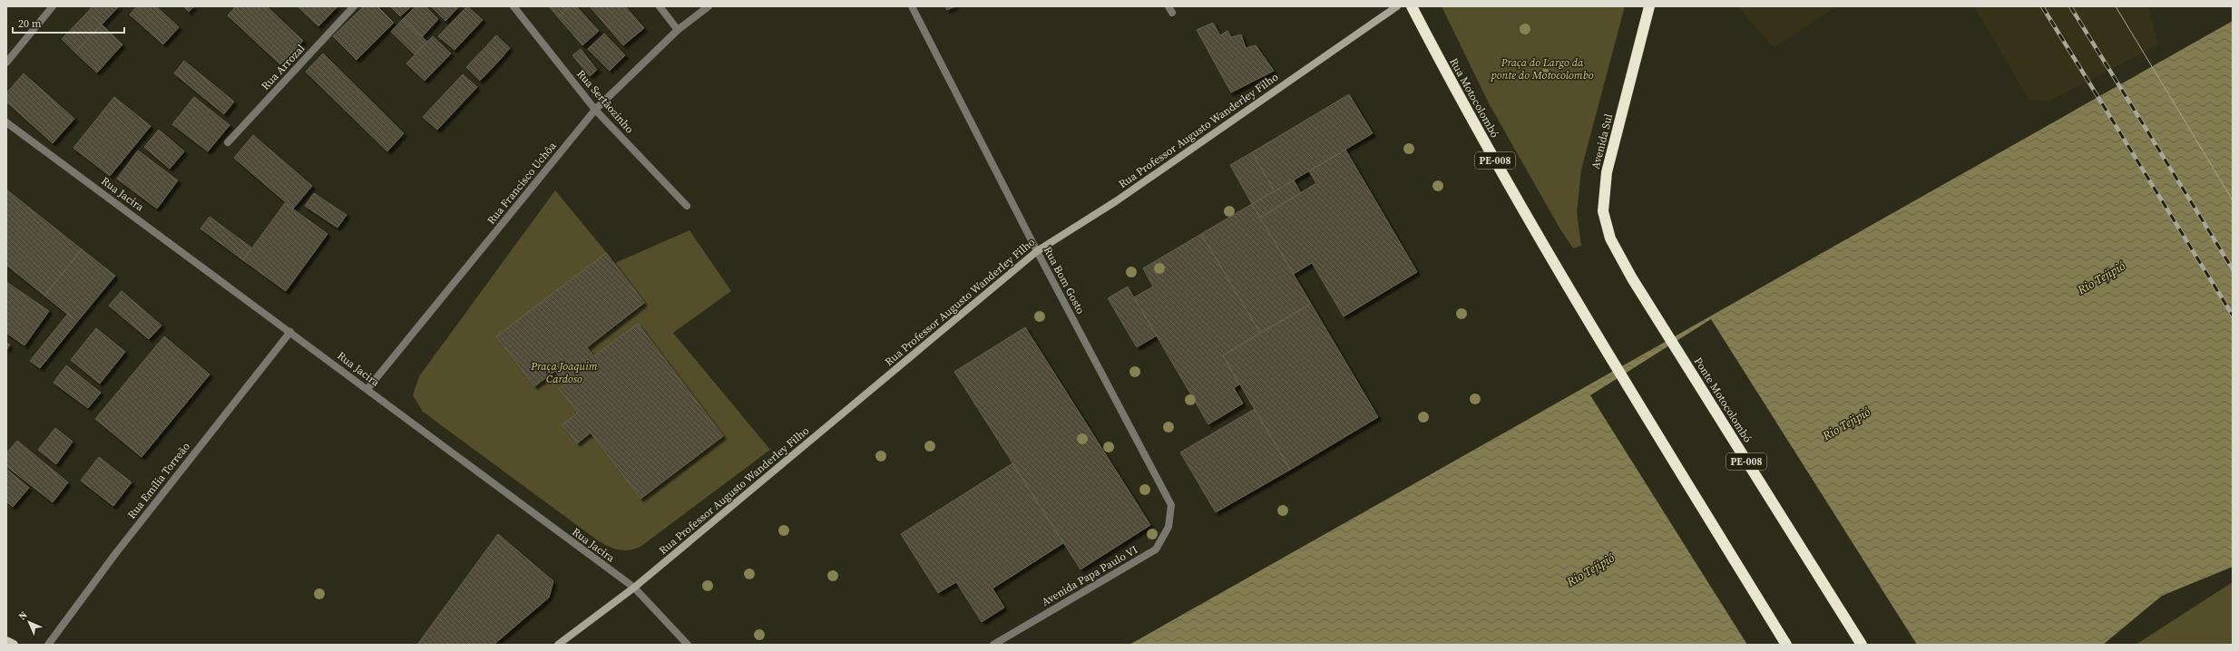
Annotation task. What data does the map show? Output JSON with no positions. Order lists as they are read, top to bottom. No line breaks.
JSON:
{"streets":{"highway":["Rua Motocolombó","Avenida Sul","PE-008","Ponte Motocolombó"],"main road":["Rua Professor Augusto Wanderley Filho"],"street":["Rua Arrozal","Rua Sertãozinho","Rua Francisco Uchôa","Rua Jacira","Rua Bom Gosto","Rua Emília Torreão","Avenida Papa Paulo VI"]},"crossings":[["Rua Sertãozinho","Rua Francisco Uchôa"],["Rua Professor Augusto Wanderley Filho","Rua Jacira"],["Rua Professor Augusto Wanderley Filho","Rua Bom Gosto"],["Avenida Sul","Ponte Motocolombó"],["Rua Francisco Uchôa","Rua Jacira"],["Rua Jacira","Rua Emília Torreão"],["Rua Bom Gosto","Avenida Papa Paulo VI"]],"water":["Rio Tejipió"],"parks":["Praça do Largo da ponte do Motocolombo","Praça Joaquim Cardoso"],"scale_bar":"20 m","north":"top left"}
